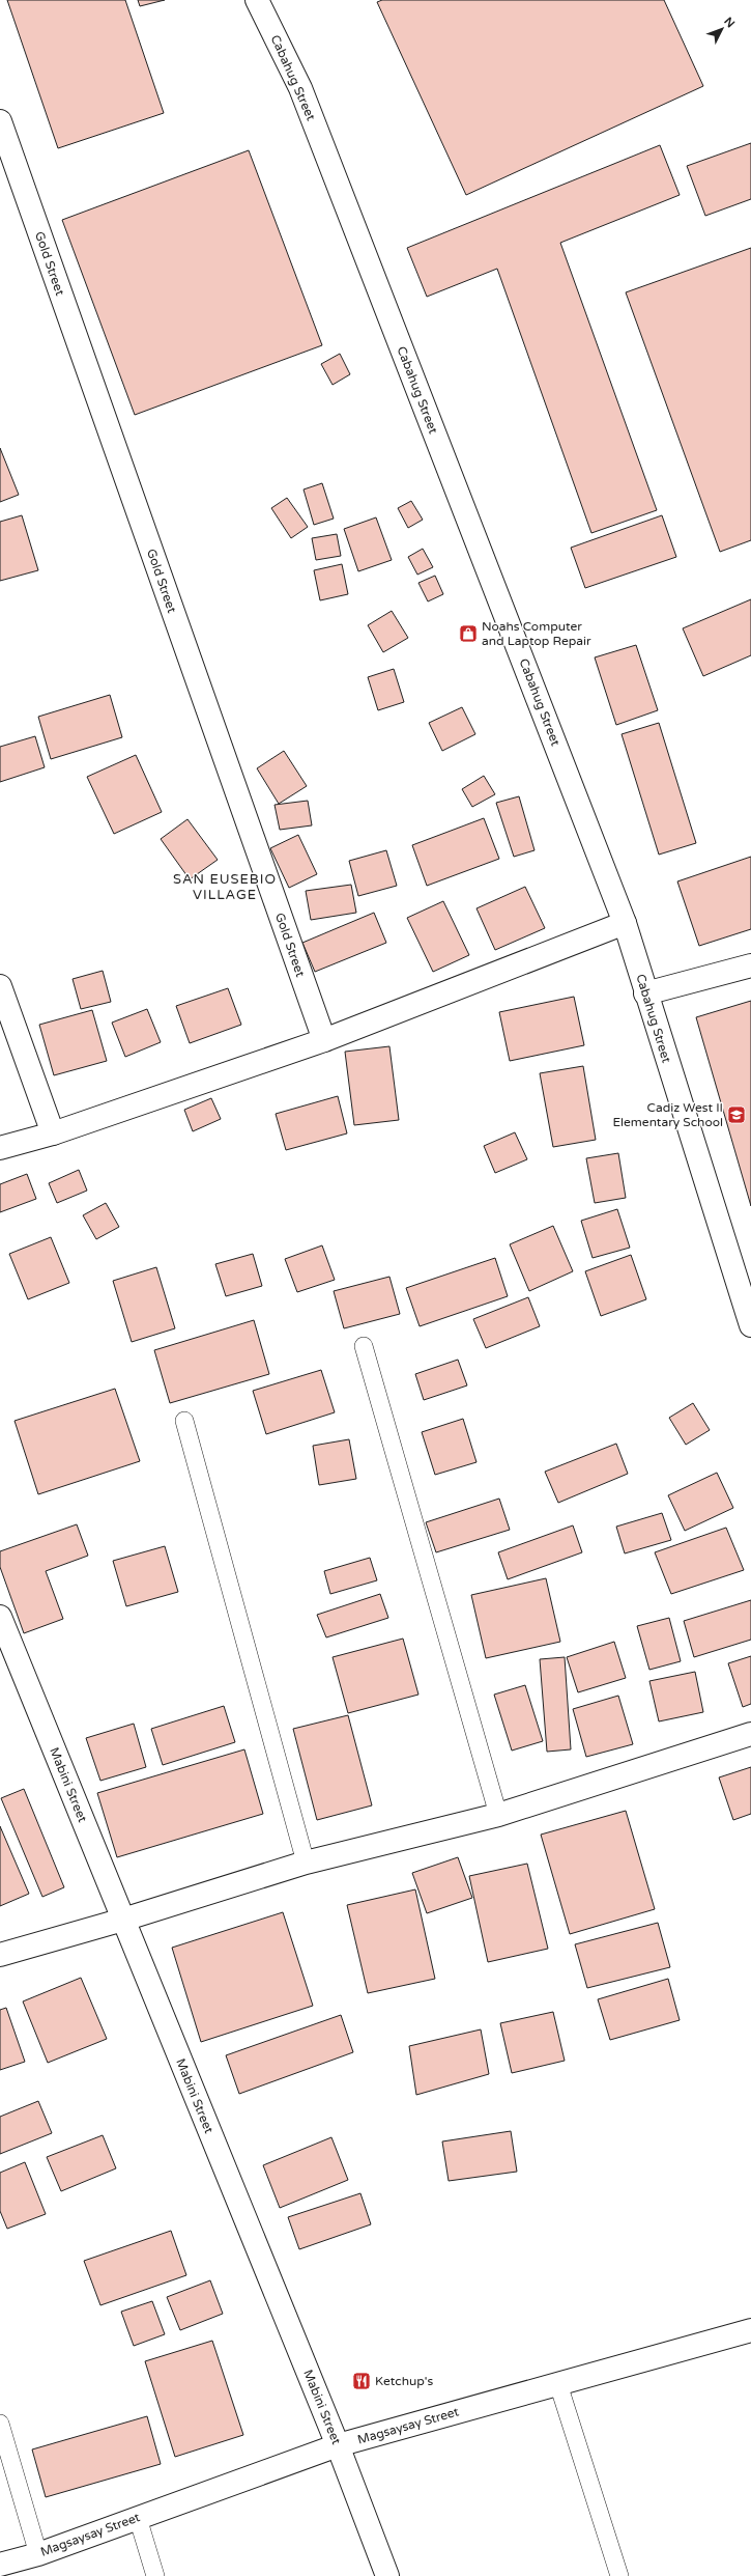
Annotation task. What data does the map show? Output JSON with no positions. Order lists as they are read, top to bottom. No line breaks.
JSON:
{"streets":{"street":["Cabahug Street","Gold Street","Mabini Street","Magsaysay Street"]},"crossings":[["Mabini Street","Magsaysay Street"]],"districts":["SAN EUSEBIO VILLAGE"],"places":{"shop":["Noahs Computer and Laptop Repair"],"school or university":["Cadiz West II Elementary School"],"restaurant":["Ketchup's"]},"north":"top right"}
